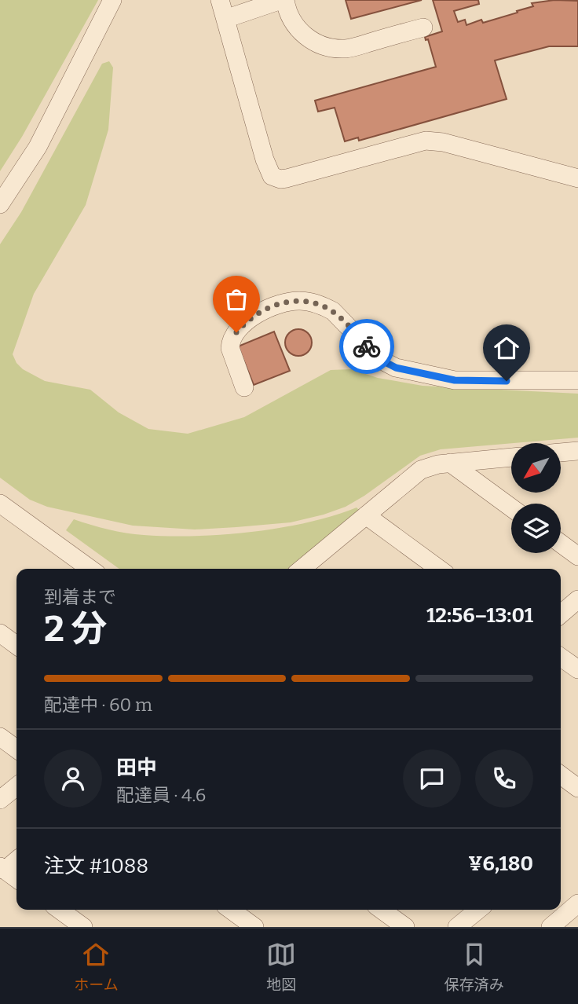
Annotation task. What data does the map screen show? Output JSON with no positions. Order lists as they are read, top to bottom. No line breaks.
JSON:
{"north":"bottom left","page":{"heading":["2 分","到着まで","12:56–13:01"],"panel":["田中","配達員 · 4.6","注文 #1088","¥6,180"],"bar":"配達中 · 60 m","tabs":["ホーム","地図","保存済み"]}}
